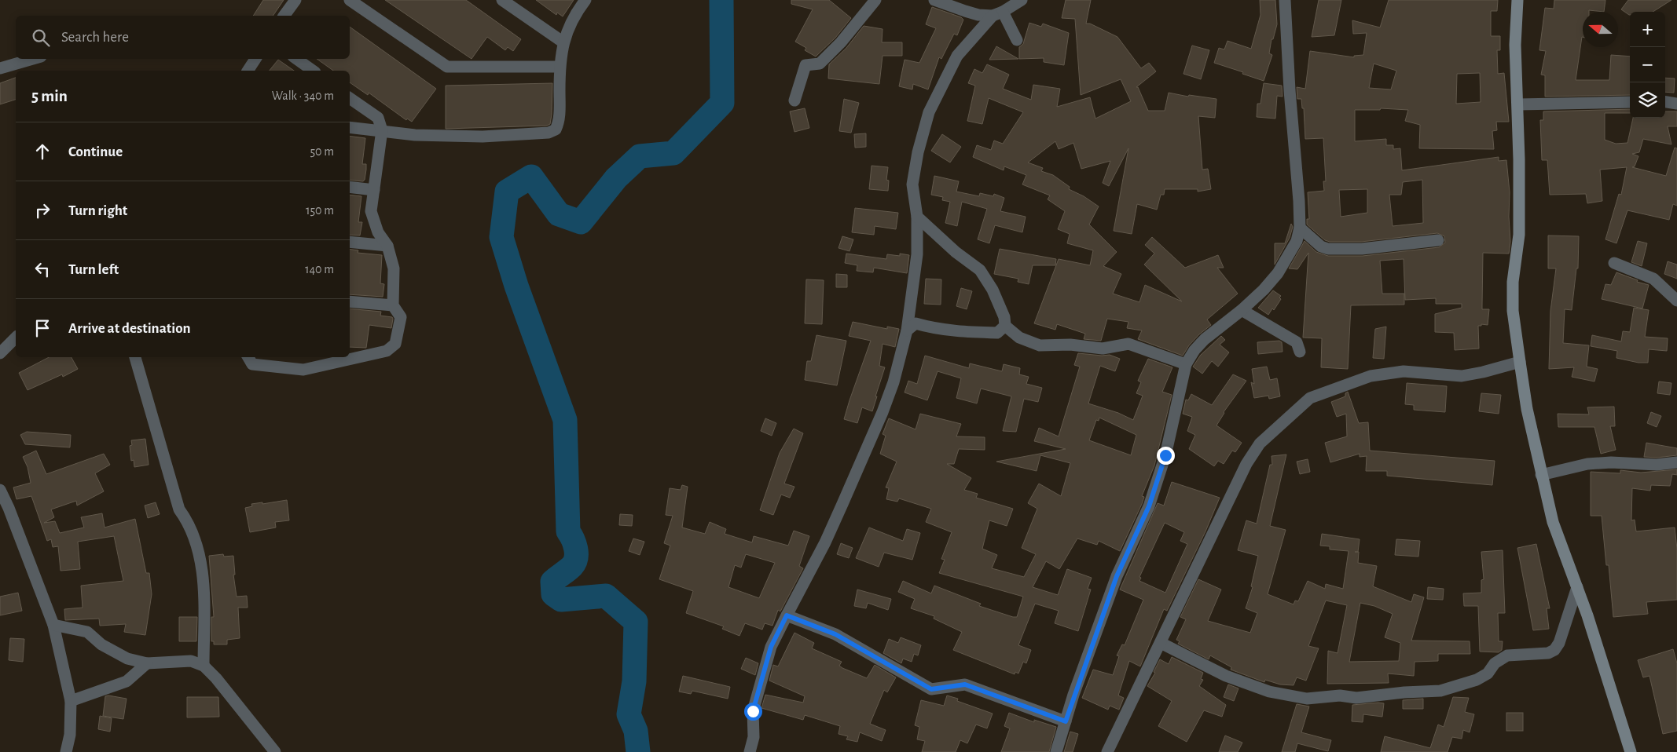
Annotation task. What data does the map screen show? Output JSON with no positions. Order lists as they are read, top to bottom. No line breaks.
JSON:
{"north":"left","page":{"map_buttons":["+","−"],"search":"Search here","heading":["5 min","Walk · 340 m"],"list":[["Continue","50 m"],["Turn right","150 m"],["Turn left","140 m"],"Arrive at destination"]}}
